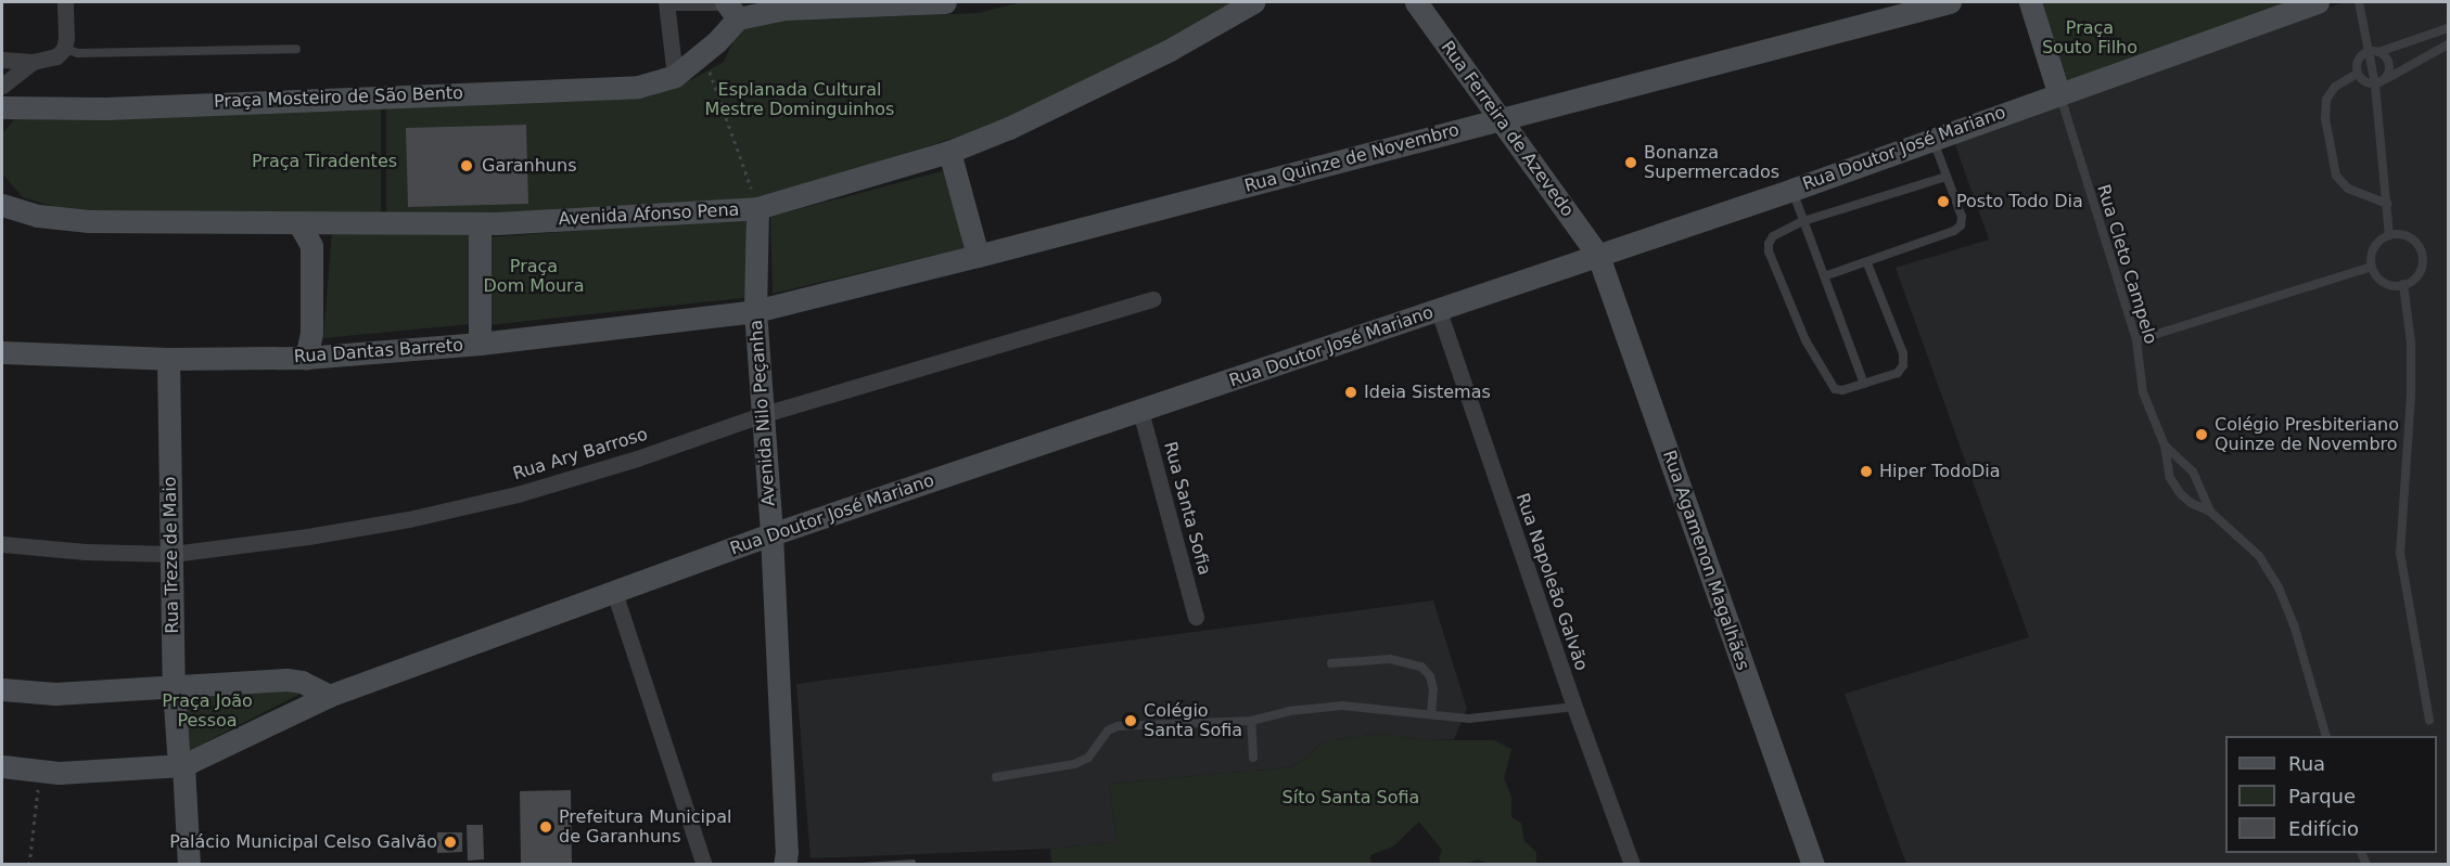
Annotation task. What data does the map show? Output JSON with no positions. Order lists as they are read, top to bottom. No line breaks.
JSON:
{"streets":{"main road":["Praça Mosteiro de São Bento","Rua Ferreira de Azevedo","Rua Doutor José Mariano","Rua Quinze de Novembro","Avenida Afonso Pena","Rua Dantas Barreto","Avenida Nilo Peçanha","Rua Treze de Maio","Rua Agamenon Magalhães"],"street":["Rua Ary Barroso","Rua Santa Sofia","Rua Napoleão Galvão"],"lane":["Rua Cleto Campelo"]},"crossings":[["Rua Ferreira de Azevedo","Rua Doutor José Mariano"],["Rua Ferreira de Azevedo","Rua Quinze de Novembro"],["Rua Ferreira de Azevedo","Rua Agamenon Magalhães"],["Rua Doutor José Mariano","Rua Cleto Campelo"],["Rua Doutor José Mariano","Avenida Nilo Peçanha"],["Rua Doutor José Mariano","Rua Santa Sofia"],["Rua Doutor José Mariano","Rua Treze de Maio"],["Rua Doutor José Mariano","Rua Agamenon Magalhães"],["Rua Doutor José Mariano","Rua Napoleão Galvão"],["Rua Quinze de Novembro","Rua Dantas Barreto"],["Rua Quinze de Novembro","Avenida Nilo Peçanha"],["Avenida Afonso Pena","Avenida Nilo Peçanha"],["Rua Dantas Barreto","Avenida Nilo Peçanha"],["Rua Dantas Barreto","Rua Treze de Maio"],["Avenida Nilo Peçanha","Rua Ary Barroso"],["Rua Ary Barroso","Rua Treze de Maio"]],"parks":["Praça Souto Filho","Esplanada Cultural Mestre Dominguinhos","Praça Tiradentes","Praça Dom Moura","Praça João Pessoa","Síto Santa Sofia"],"places":["Bonanza Supermercados","Garanhuns","Posto Todo Dia","Ideia Sistemas","Colégio Presbiteriano Quinze de Novembro","Hiper TodoDia","Colégio Santa Sofia","Prefeitura Municipal de Garanhuns","Palácio Municipal Celso Galvão"],"legend":["Rua","Parque","Edifício"]}
